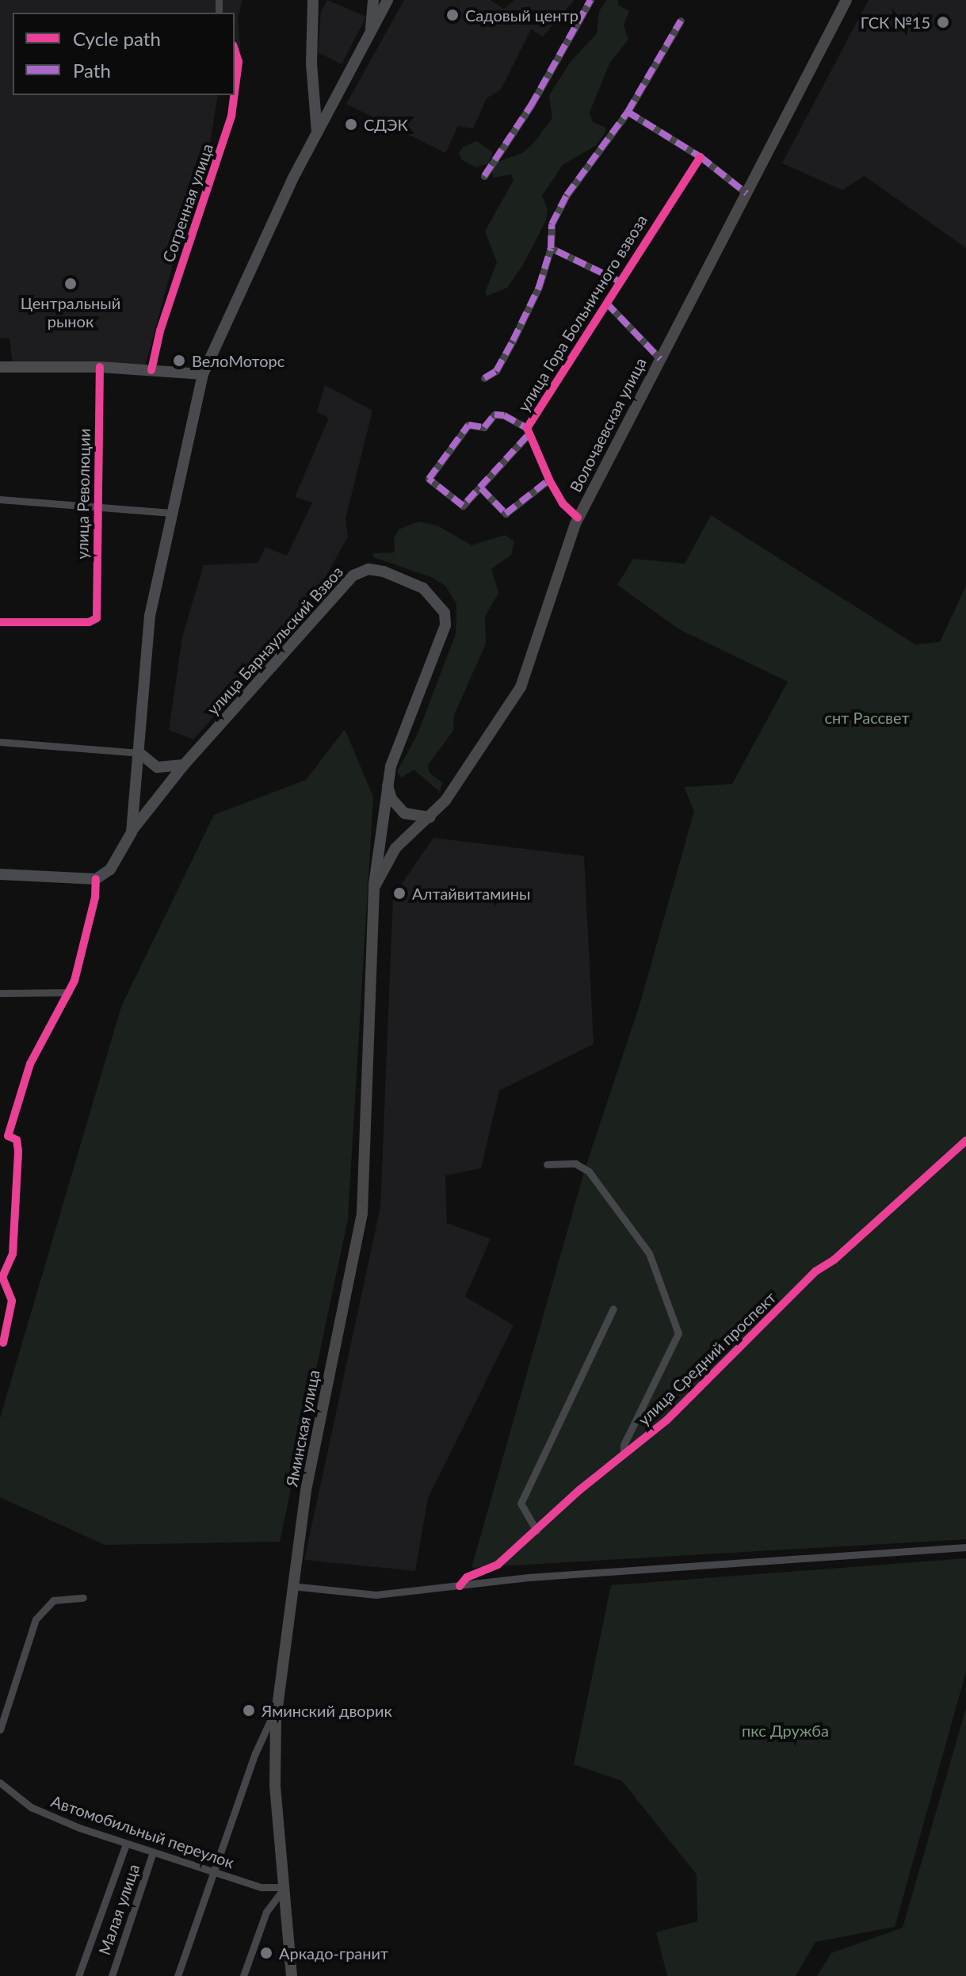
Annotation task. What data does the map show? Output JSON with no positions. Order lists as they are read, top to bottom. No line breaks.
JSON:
{"streets":{"main road":["Волочаевская улица","улица Барнаульский Взвоз","Яминская улица"],"street":["Согренная улица","улица Гора Больничного взвоза","улица Революции","улица Средний проспект","Автомобильный переулок","Малая улица"]},"crossings":[["улица Гора Больничного взвоза","Волочаевская улица"],["Волочаевская улица","улица Барнаульский Взвоз"],["Волочаевская улица","Яминская улица"],["улица Барнаульский Взвоз","Яминская улица"],["Яминская улица","Автомобильный переулок"],["Автомобильный переулок","Малая улица"]],"parks":["снт Рассвет","пкс Дружба"],"places":["Садовый центр","ГСК №15","СДЭК","Центральный рынок","ВелоМоторс","Алтайвитамины","Яминский дворик","Аркадо-гранит"],"legend":["Cycle path","Path"]}
